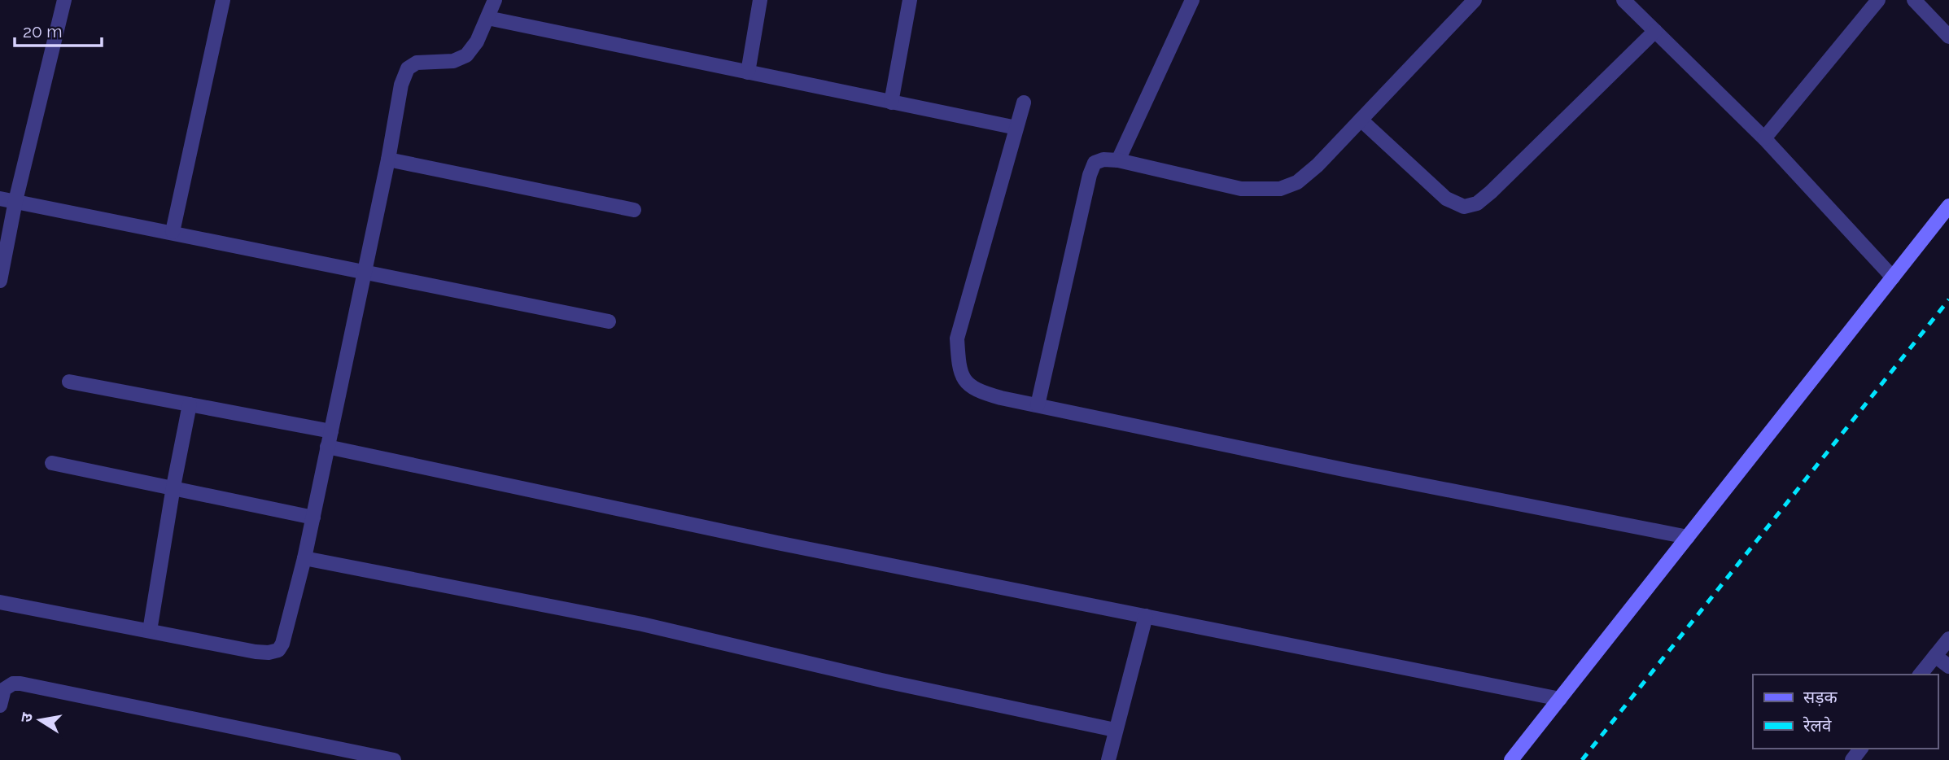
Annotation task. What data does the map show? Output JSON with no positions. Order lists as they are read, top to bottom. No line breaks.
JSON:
{"legend":["सड़क","रेलवे"],"scale_bar":"20 m","north":"left"}
